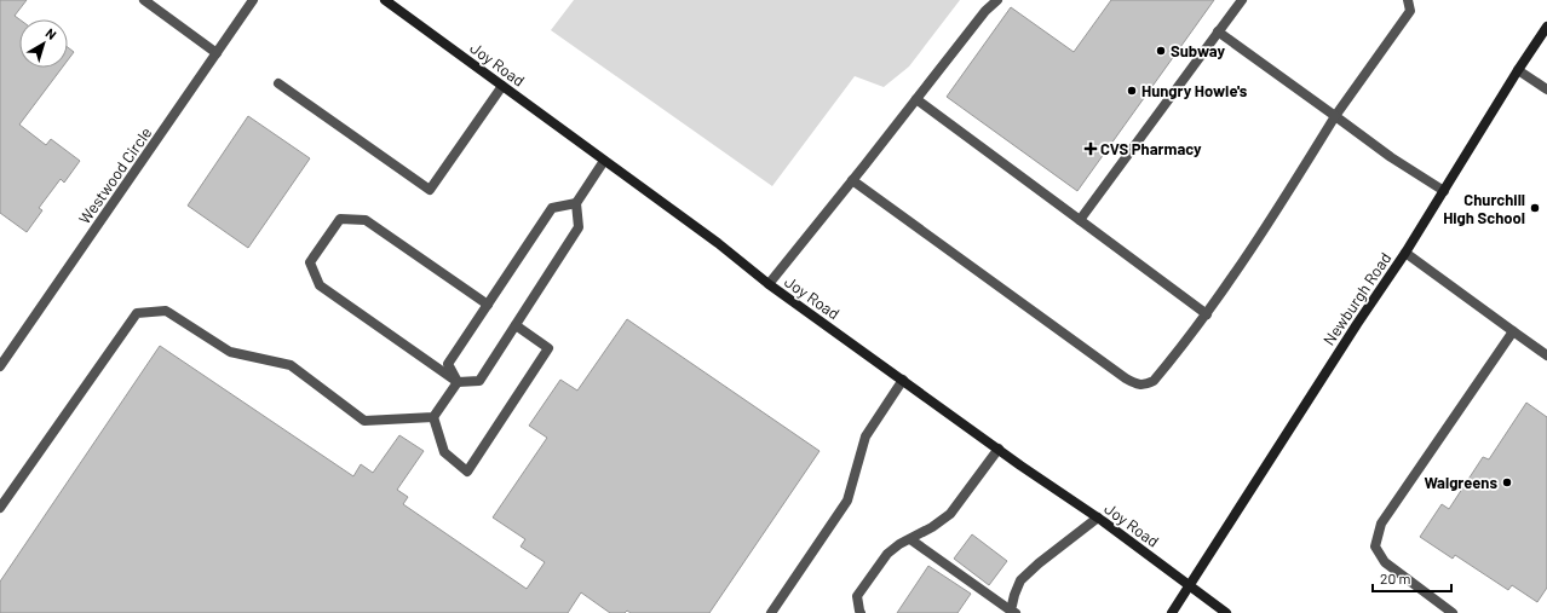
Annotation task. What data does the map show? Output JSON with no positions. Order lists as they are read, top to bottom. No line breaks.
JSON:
{"streets":{"street":["Joy Road","Westwood Circle","Newburgh Road"]},"crossings":[["Joy Road","Newburgh Road"]],"places":{"other":["Subway","Hungry Howie's","Churchill High School","Walgreens"],"health":["CVS Pharmacy"]},"scale_bar":"20 m","north":"top right"}
